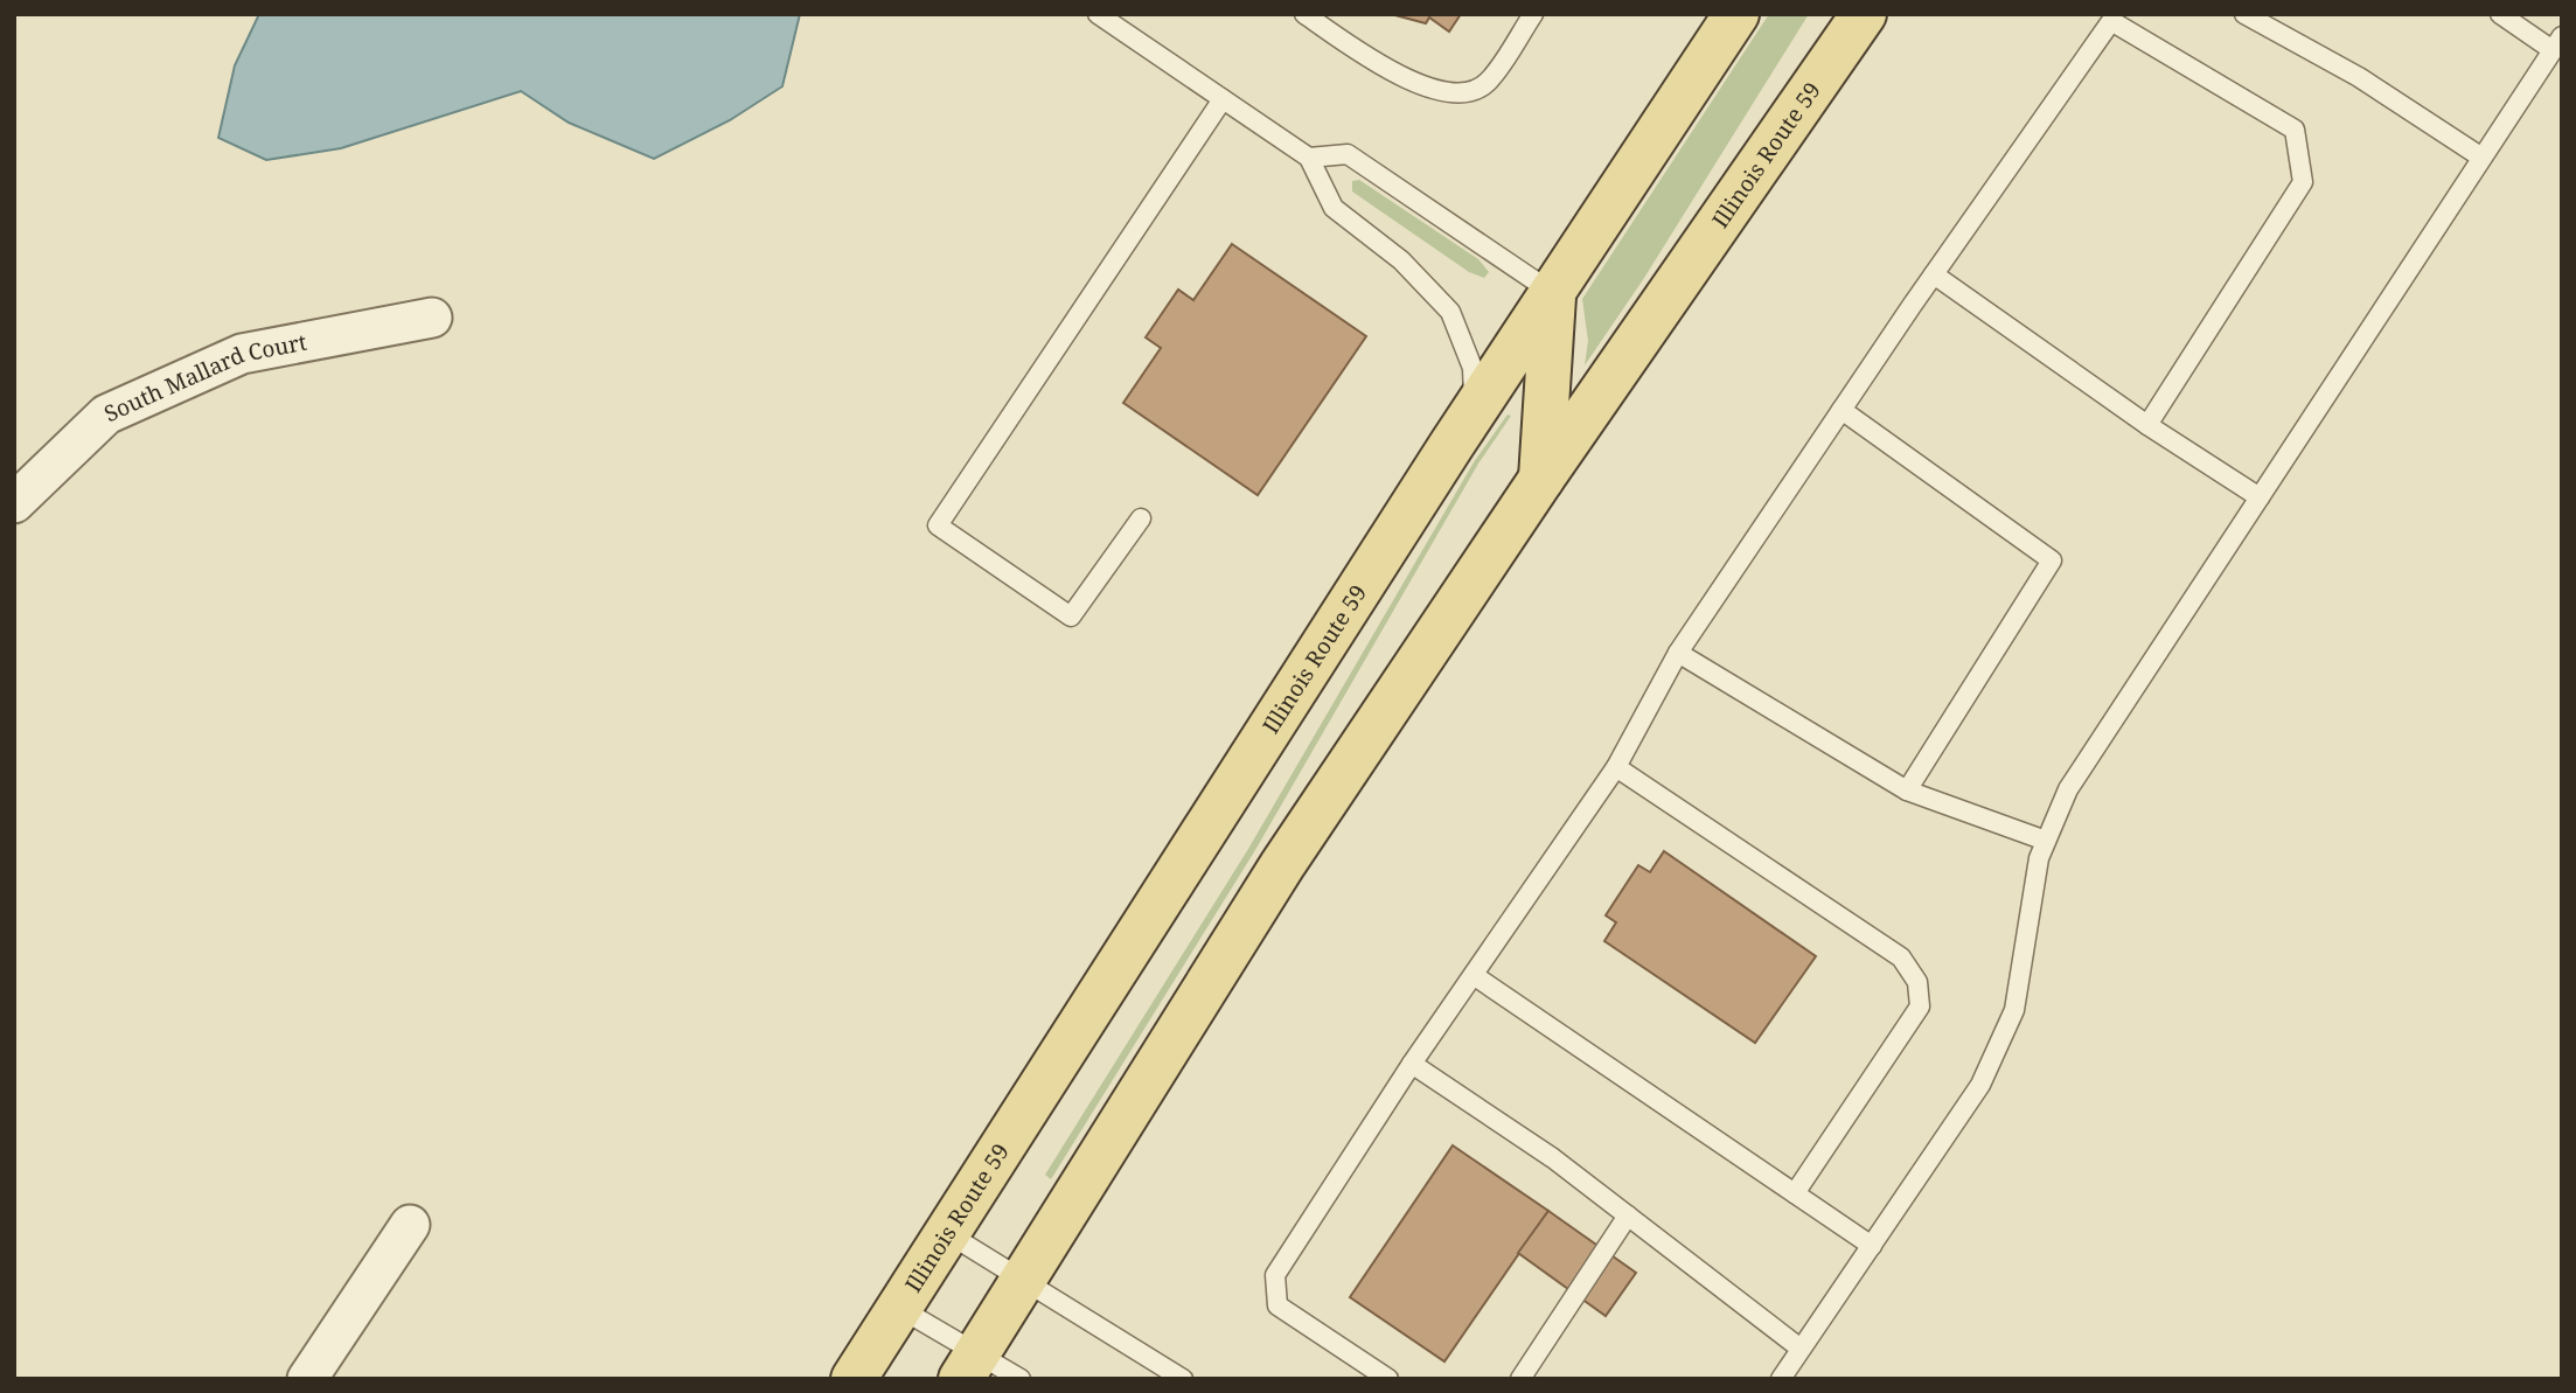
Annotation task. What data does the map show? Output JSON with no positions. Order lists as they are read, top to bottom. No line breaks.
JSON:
{"streets":{"main road":["Illinois Route 59"],"street":["South Mallard Court"]}}
